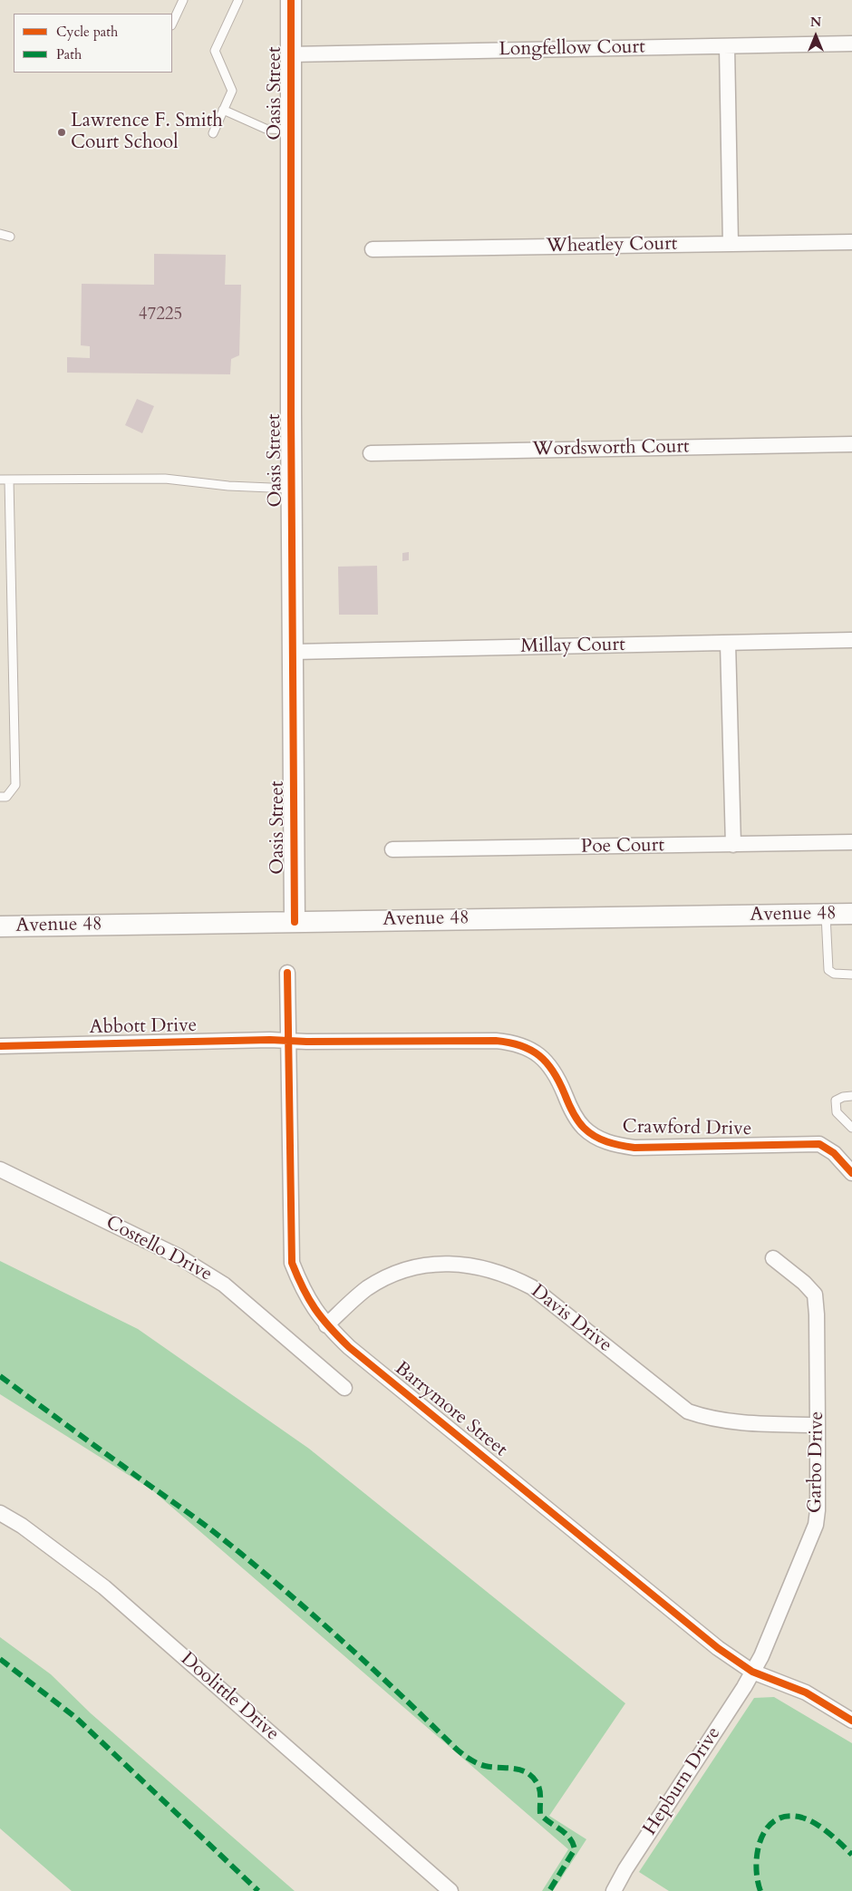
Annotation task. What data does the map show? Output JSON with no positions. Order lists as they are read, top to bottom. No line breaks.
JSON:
{"streets":{"street":["Longfellow Court","Oasis Street","Wheatley Court","Wordsworth Court","Millay Court","Poe Court","Avenue 48","Abbott Drive","Crawford Drive","Costello Drive","Davis Drive","Barrymore Street","Garbo Drive","Doolittle Drive","Hepburn Drive"]},"crossings":[["Longfellow Court","Oasis Street"],["Oasis Street","Millay Court"],["Oasis Street","Avenue 48"],["Abbott Drive","Crawford Drive"],["Abbott Drive","Barrymore Street"],["Crawford Drive","Barrymore Street"],["Davis Drive","Barrymore Street"],["Davis Drive","Garbo Drive"],["Barrymore Street","Garbo Drive"],["Barrymore Street","Hepburn Drive"],["Garbo Drive","Hepburn Drive"]],"places":["Lawrence F. Smith Court School"],"house_numbers":["47225"],"legend":["Cycle path","Path"],"north":"top"}
